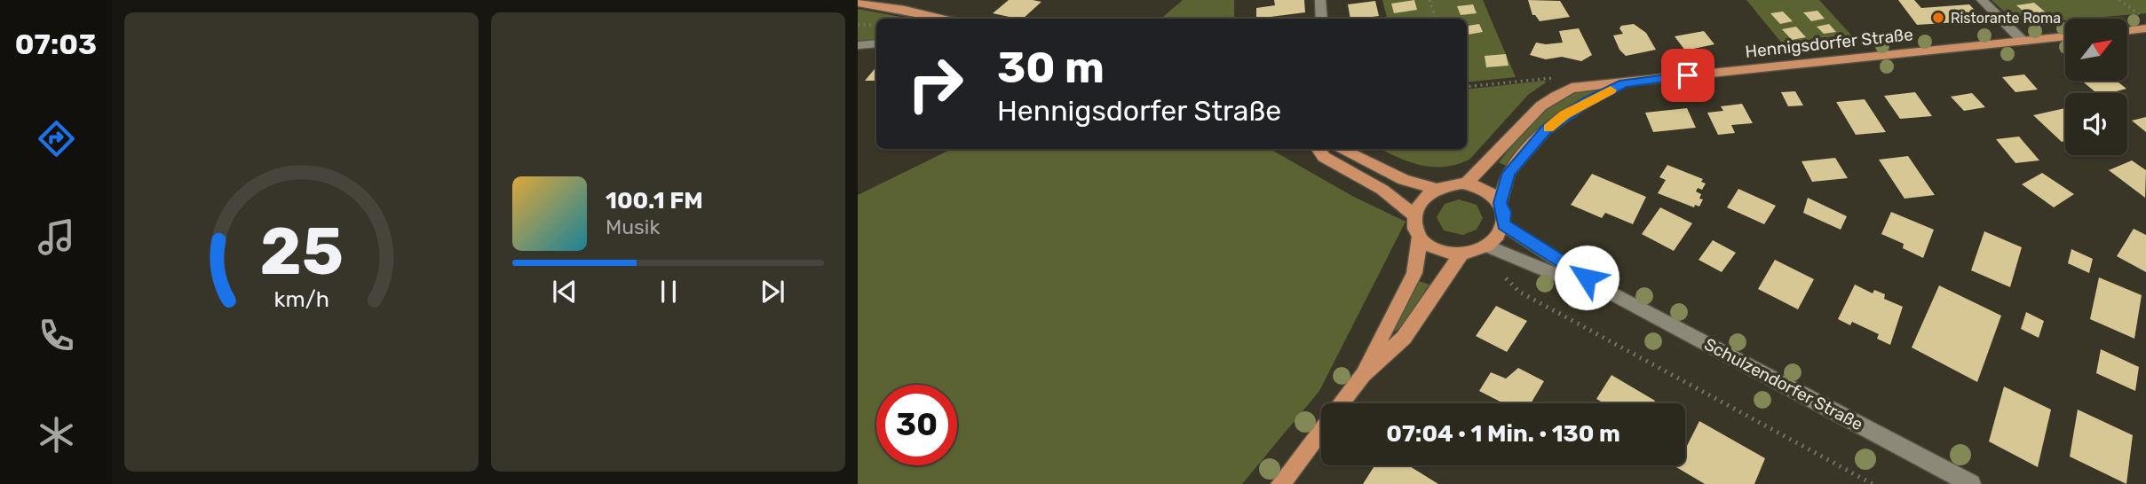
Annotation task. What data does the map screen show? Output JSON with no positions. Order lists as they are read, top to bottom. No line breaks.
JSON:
{"streets":{"main road":["Hennigsdorfer Straße"],"street":["Schulzendorfer Straße"]},"crossings":[["Hennigsdorfer Straße","Schulzendorfer Straße"]],"places":["Ristorante Roma"],"north":"top right","page":{"tabs":"07:03","turn":["30 m","Hennigsdorfer Straße"],"song":["100.1 FM","Musik"],"limit":"30","trip":"07:04 · 1 Min. · 130 m","gauge":["25","km/h"]}}
